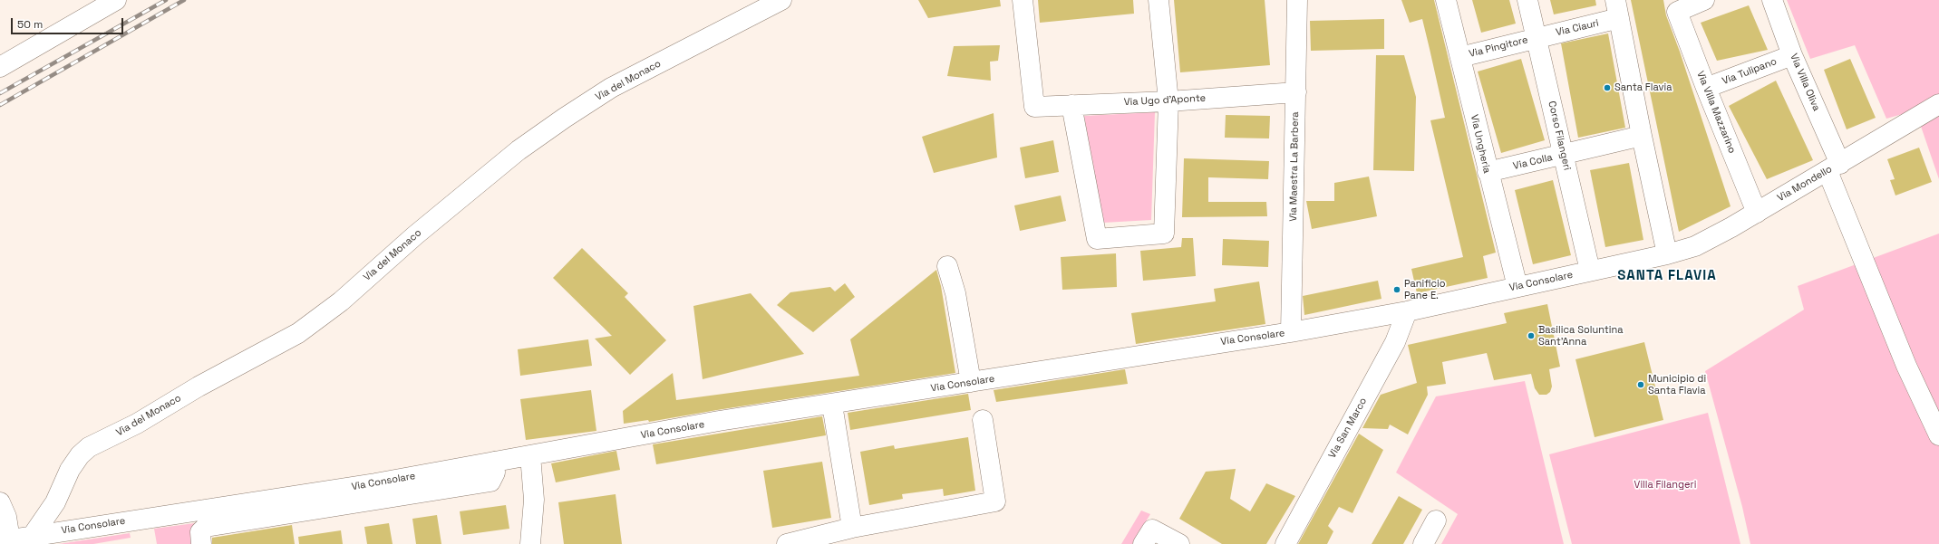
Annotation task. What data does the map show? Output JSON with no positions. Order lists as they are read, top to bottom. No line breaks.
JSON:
{"streets":{"street":["Via Ciauri","Via Pingitore","Via Tulipano","Via del Monaco","Via Villa Oliva","Via Ugo d'Aponte","Via Villa Mazzarino","Corso Filangeri","Via Ungheria","Via Colla","Via Maestra La Barbera","Via Mondello","Via Consolare","Via San Marco"]},"crossings":[["Via Ciauri","Via Pingitore"],["Via Ciauri","Corso Filangeri"],["Via Pingitore","Corso Filangeri"],["Via Pingitore","Via Ungheria"],["Via Tulipano","Via Villa Oliva"],["Via Tulipano","Via Villa Mazzarino"],["Via del Monaco","Via Consolare"],["Via Villa Oliva","Via Mondello"],["Via Ugo d'Aponte","Via Maestra La Barbera"],["Via Villa Mazzarino","Via Mondello"],["Corso Filangeri","Via Colla"],["Corso Filangeri","Via Consolare"],["Via Ungheria","Via Colla"],["Via Ungheria","Via Consolare"],["Via Maestra La Barbera","Via Consolare"],["Via Mondello","Via Consolare"],["Via Consolare","Via San Marco"]],"districts":["SANTA FLAVIA"],"parks":["Villa Filangeri"],"places":["Santa Flavia","Panificio Pane E.","Basilica Soluntina Sant'Anna","Municipio di Santa Flavia"],"scale_bar":"50 m"}
